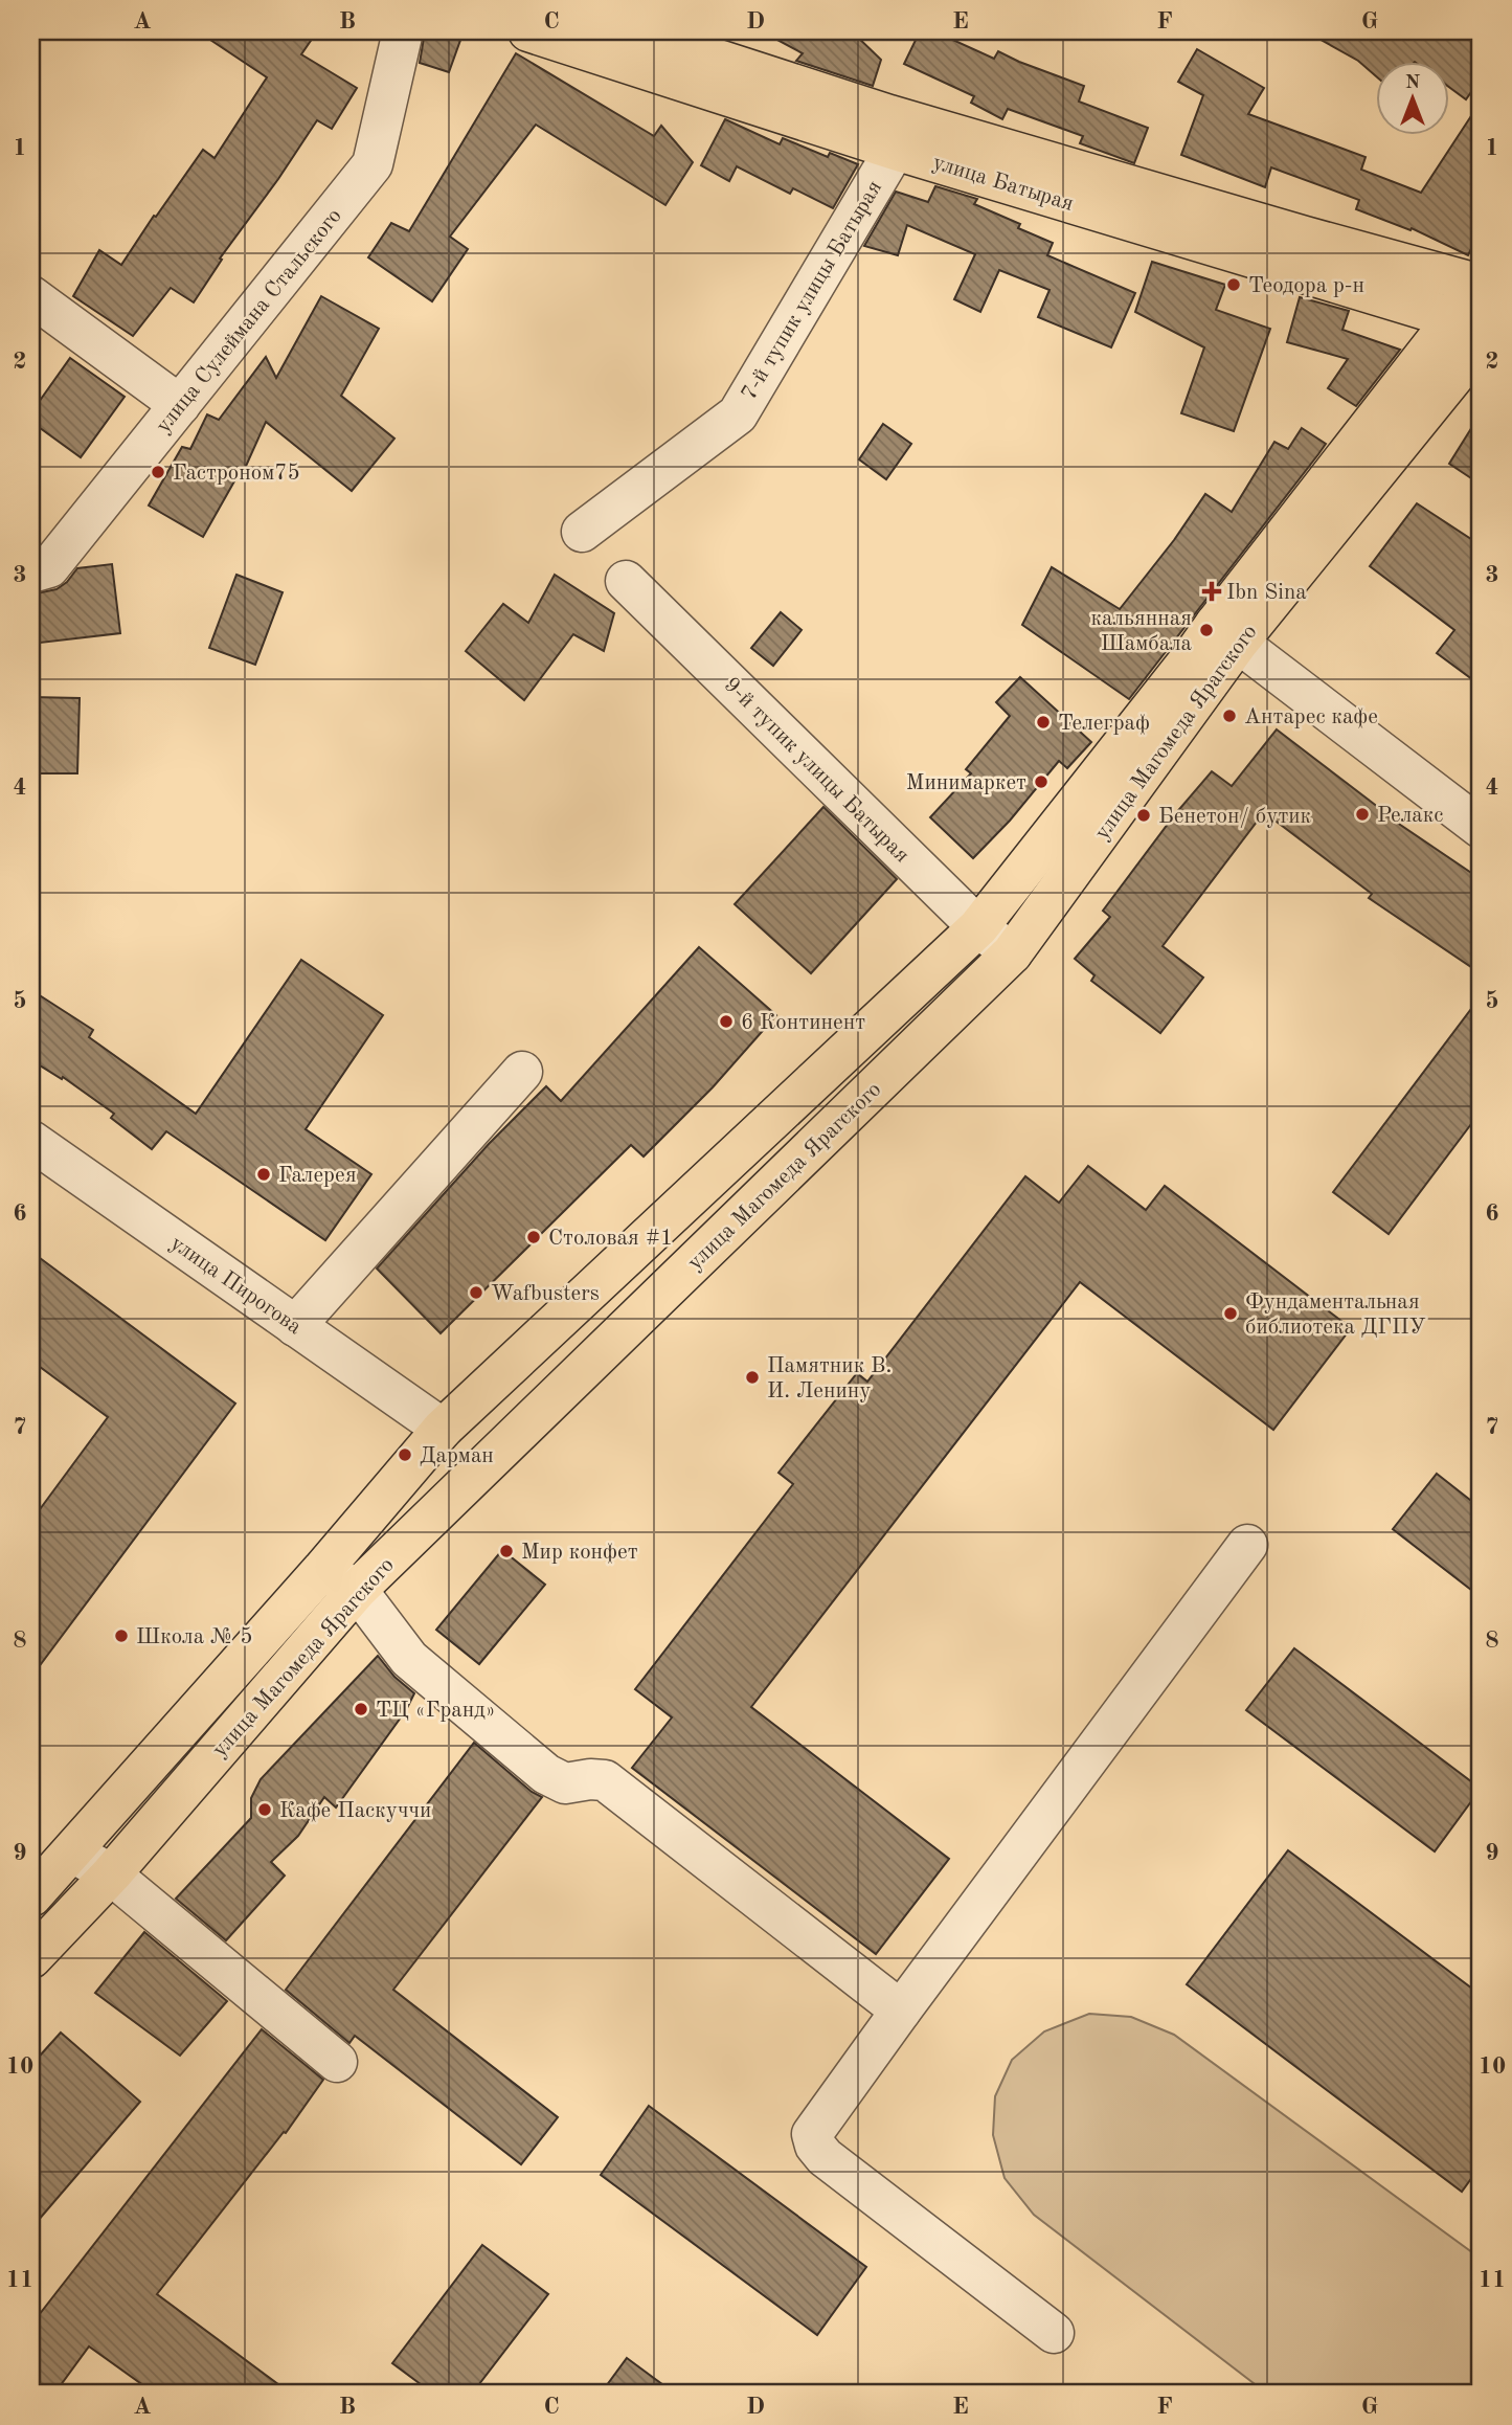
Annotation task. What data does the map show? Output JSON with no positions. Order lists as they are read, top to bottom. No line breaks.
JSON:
{"streets":{"main road":["улица Батырая","улица Магомеда Ярагского"],"street":["7-й тупик улицы Батырая","улица Сулеймана Стальского","9-й тупик улицы Батырая","улица Пирогова"]},"crossings":[["улица Батырая","7-й тупик улицы Батырая"],["улица Батырая","улица Магомеда Ярагского"],["улица Магомеда Ярагского","9-й тупик улицы Батырая"],["улица Магомеда Ярагского","улица Пирогова"]],"places":{"other":["Теодора р-н","Гастроном75","кальянная Шамбала","Антарес кафе","Телеграф","Минимаркет","Релакс","Бенетон/ бутик","6 Континент","Галерея","Столовая #1","Wafbusters","Фундаментальная библиотека ДГПУ","Памятник В. И. Ленину","Дарман","Мир конфет","Школа № 5","ТЦ «Гранд»","Кафе Паскуччи"],"health":["Ibn Sina"]},"north":"top","grid":{"columns":["A","B","C","D","E","F","G"],"rows":["1","2","3","4","5","6","7","8","9","10","11"]}}
